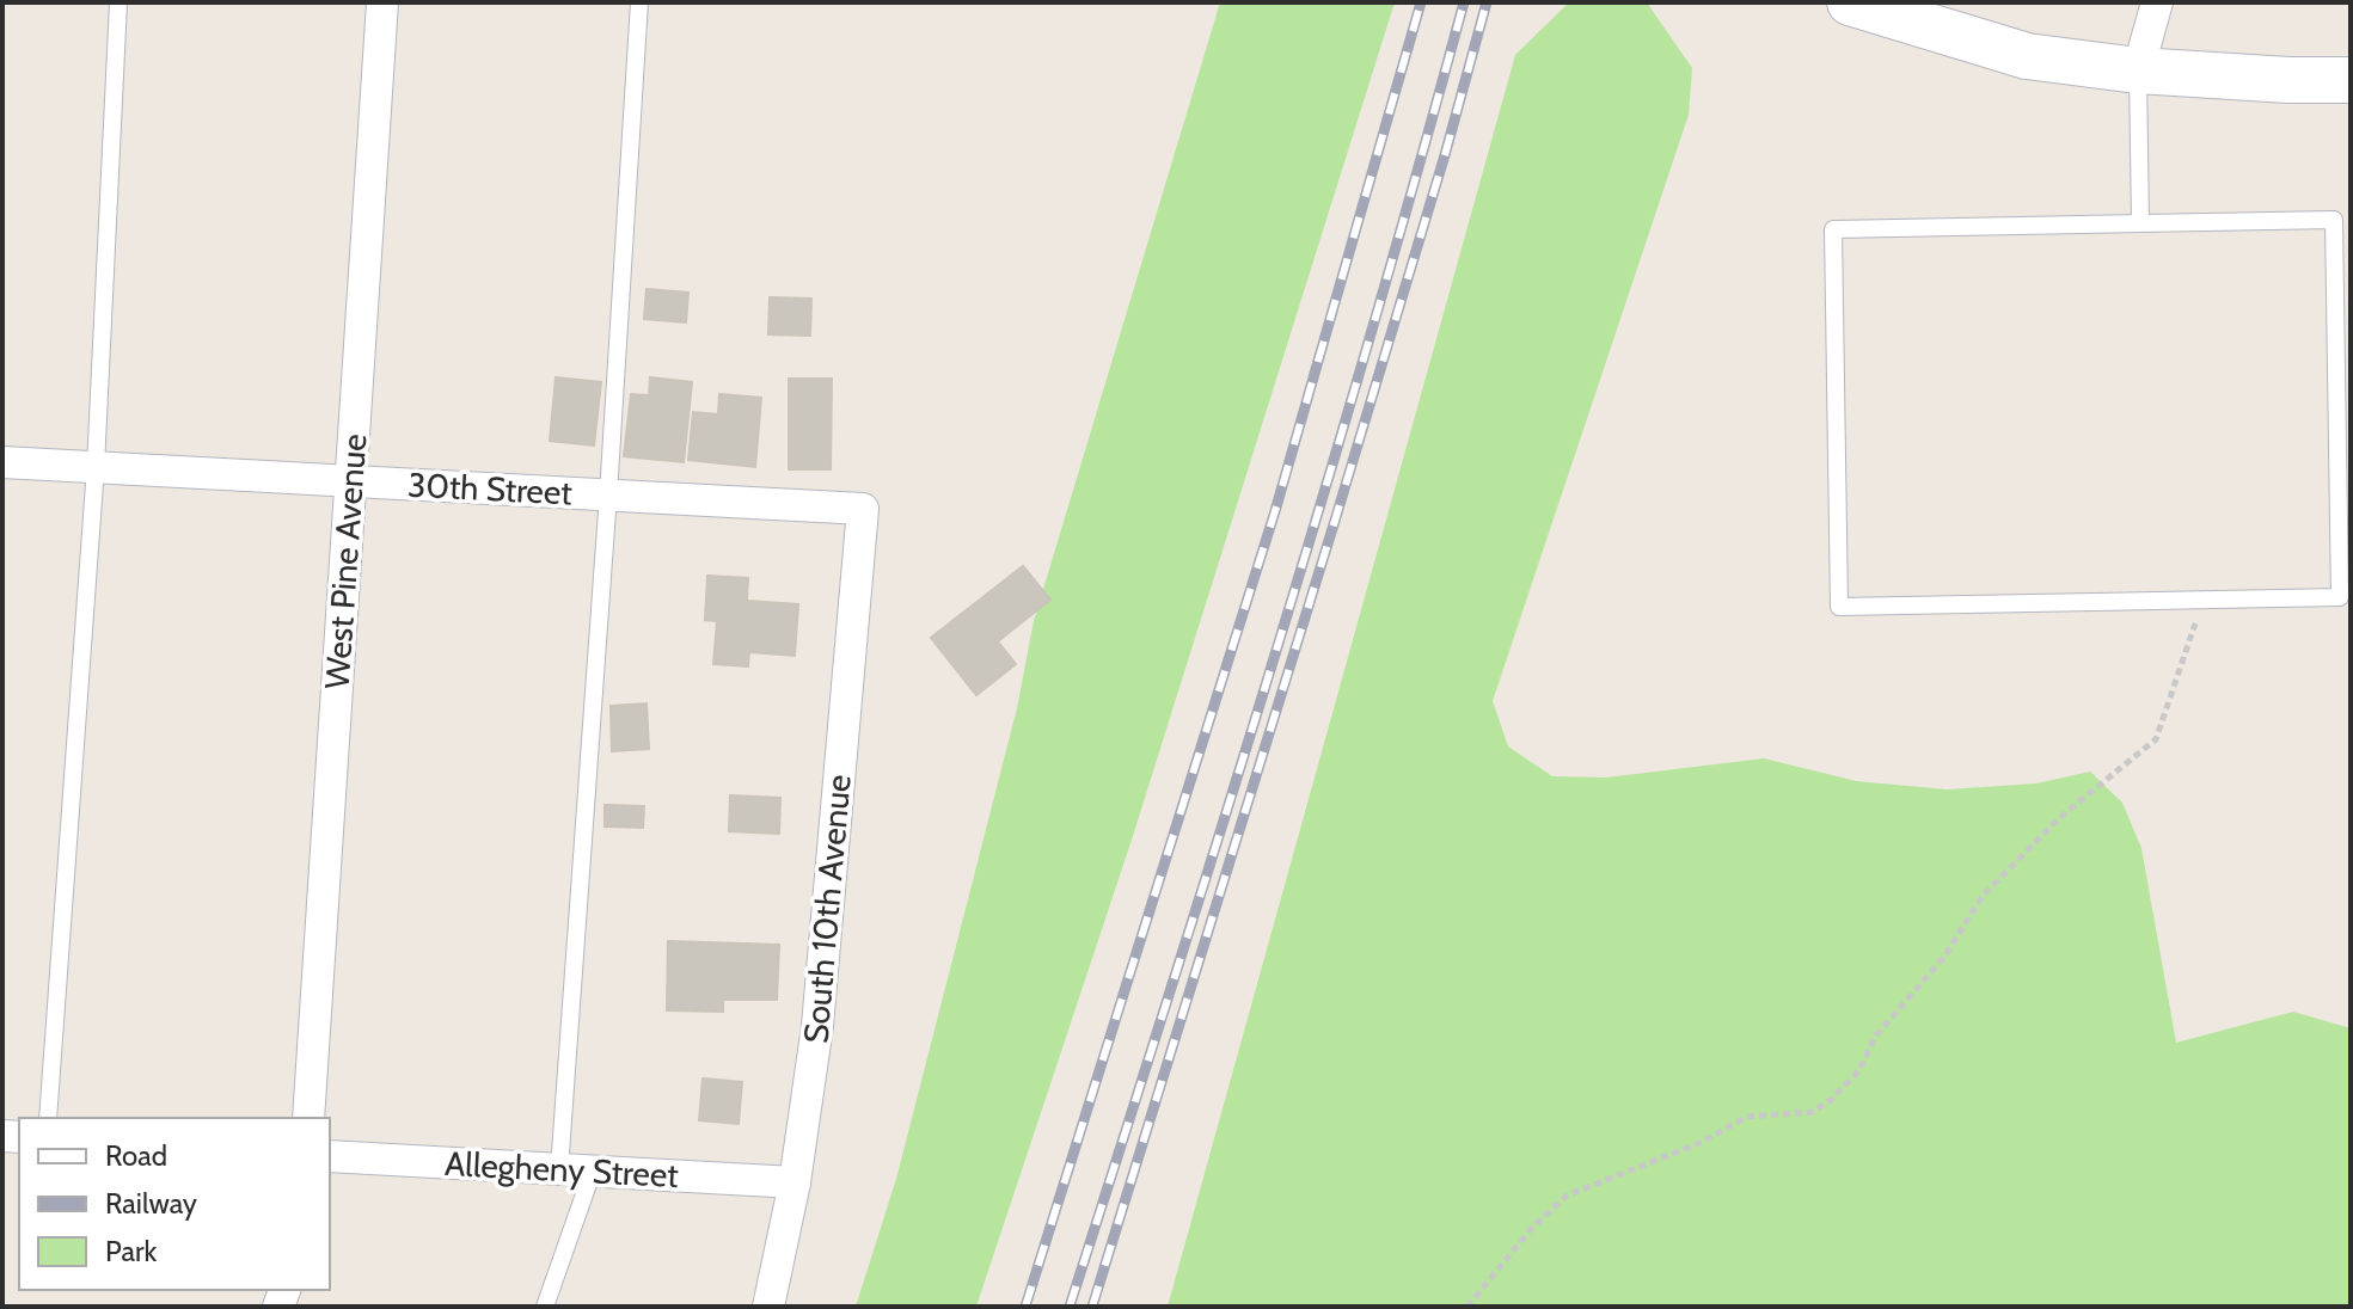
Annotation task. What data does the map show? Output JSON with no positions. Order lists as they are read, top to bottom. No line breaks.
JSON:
{"streets":{"street":["30th Street","West Pine Avenue","South 10th Avenue","Allegheny Street"]},"crossings":[["30th Street","West Pine Avenue"],["30th Street","South 10th Avenue"],["South 10th Avenue","Allegheny Street"]],"legend":["Road","Railway","Park"]}
